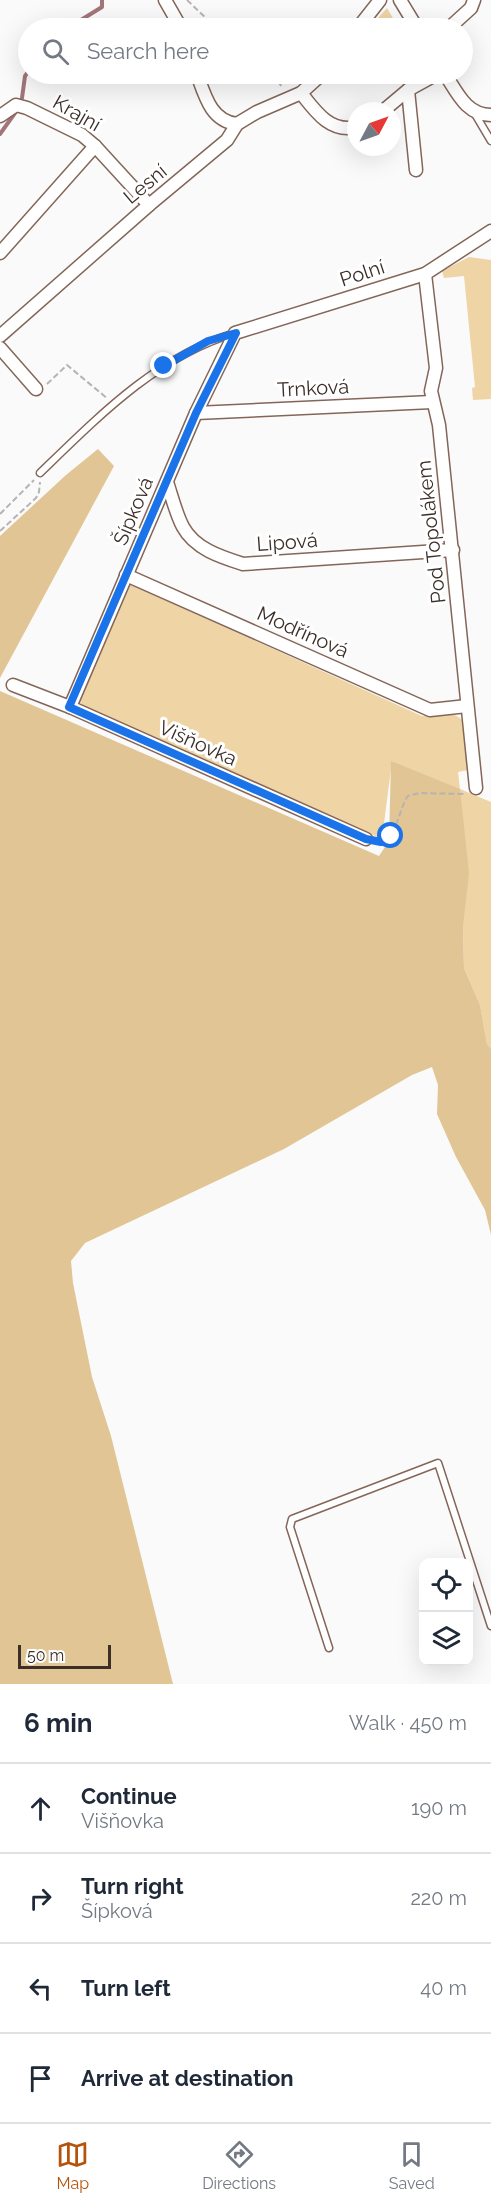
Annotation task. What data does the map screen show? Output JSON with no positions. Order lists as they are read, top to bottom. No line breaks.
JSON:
{"streets":{"street":["Krajní","Lesní","Polní","Trnková","Šípková","Pod Topolákem","Lipová","Modřínová","Višňovka"]},"crossings":[["Krajní","Lesní"],["Polní","Šípková"],["Polní","Pod Topolákem"],["Trnková","Šípková"],["Trnková","Pod Topolákem"],["Šípková","Lipová"],["Šípková","Modřínová"],["Šípková","Višňovka"],["Pod Topolákem","Lipová"],["Pod Topolákem","Modřínová"]],"scale_bar":"50 m","north":"top right","page":{"search":"Search here","scale":"50 m","heading":["6 min","Walk · 450 m"],"list":[["Continue","Višňovka","190 m"],["Turn right","Šípková","220 m"],["Turn left","40 m"],"Arrive at destination"],"nav":["Map","Directions","Saved"]}}
